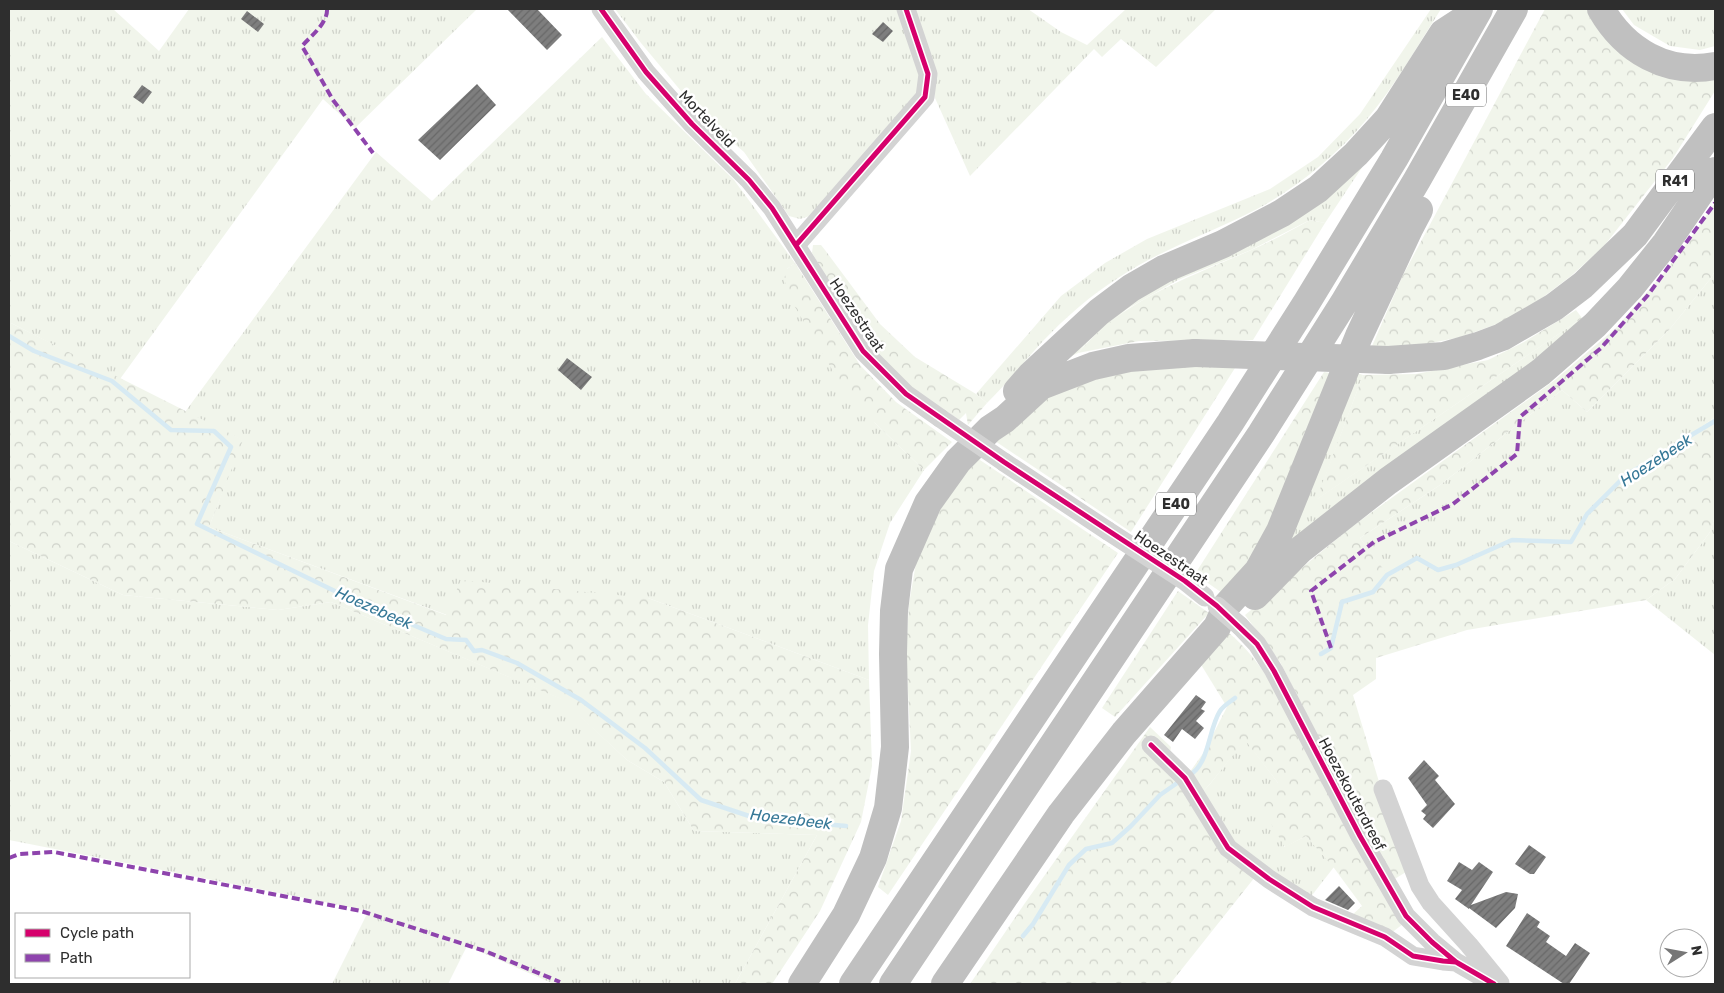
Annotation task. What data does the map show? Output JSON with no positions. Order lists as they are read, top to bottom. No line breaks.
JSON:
{"streets":{"highway":["E40","R41"],"street":["Mortelveld","Hoezestraat","Hoezekouterdreef"]},"crossings":[["Mortelveld","Hoezestraat"],["R41","Hoezestraat"],["R41","Hoezekouterdreef"],["Hoezestraat","Hoezekouterdreef"]],"water":["Hoezebeek"],"legend":["Cycle path","Path"],"north":"right"}
